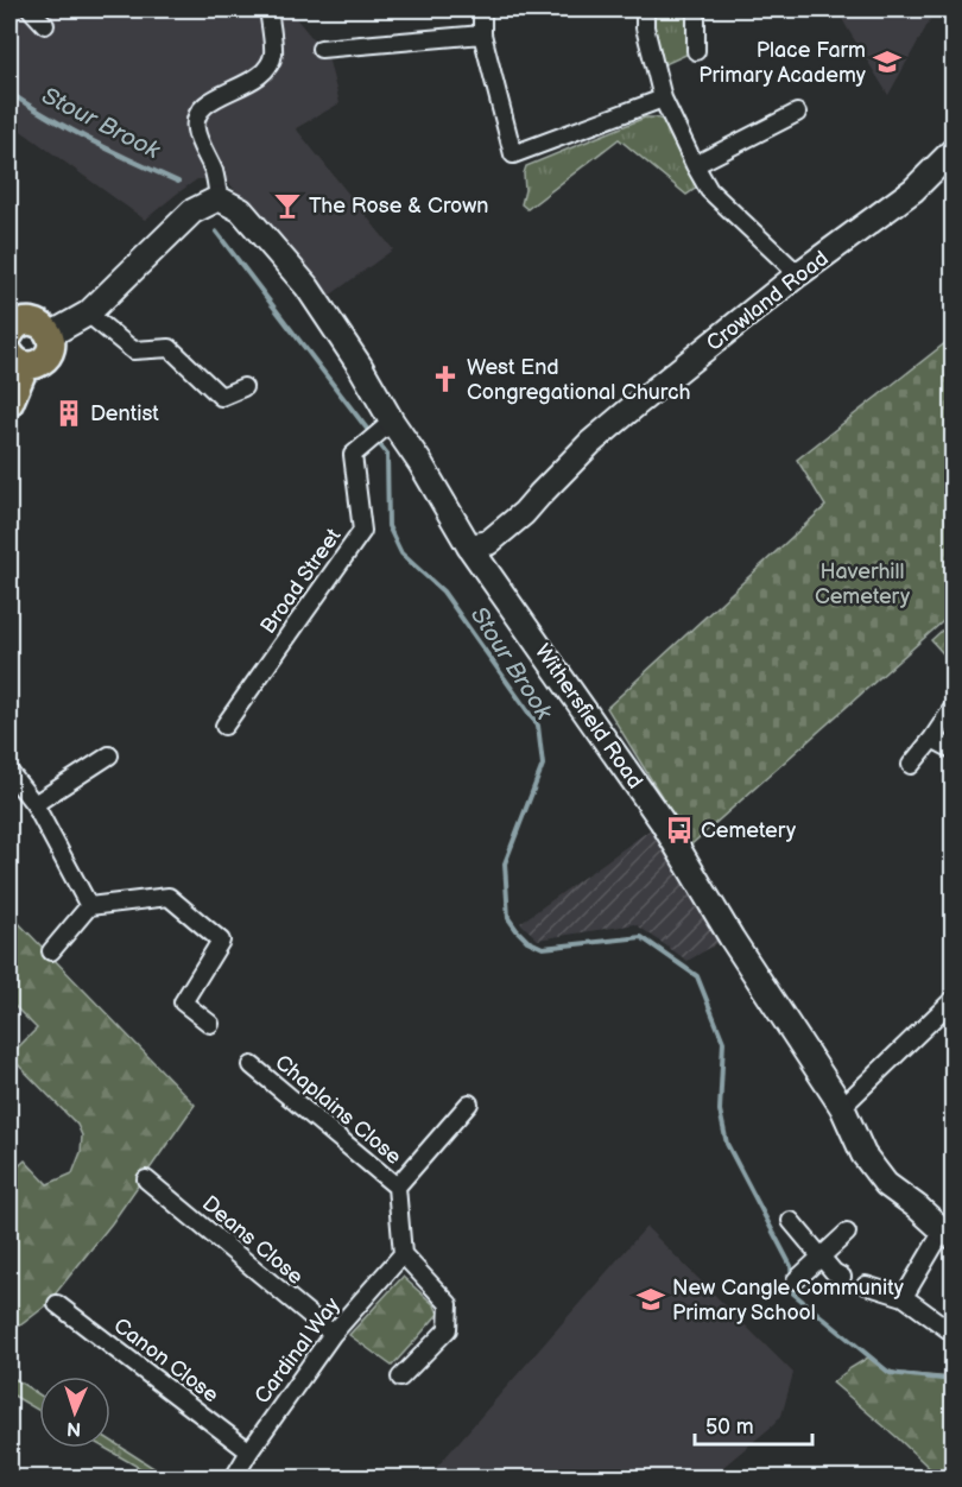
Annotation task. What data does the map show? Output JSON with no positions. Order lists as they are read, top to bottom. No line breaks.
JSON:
{"streets":{"street":["Crowland Road","Broad Street","Withersfield Road","Chaplains Close","Deans Close","Cardinal Way","Canon Close"]},"crossings":[["Crowland Road","Withersfield Road"],["Broad Street","Withersfield Road"],["Deans Close","Cardinal Way"],["Cardinal Way","Canon Close"]],"water":["Stour Brook"],"parks":["Haverhill Cemetery"],"places":{"school or university":["Place Farm Primary Academy","New Cangle Community Primary School"],"bar":["The Rose & Crown"],"church":["West End Congregational Church"],"building":["Dentist"],"bus stop":["Cemetery"]},"scale_bar":"50 m","north":"bottom"}
